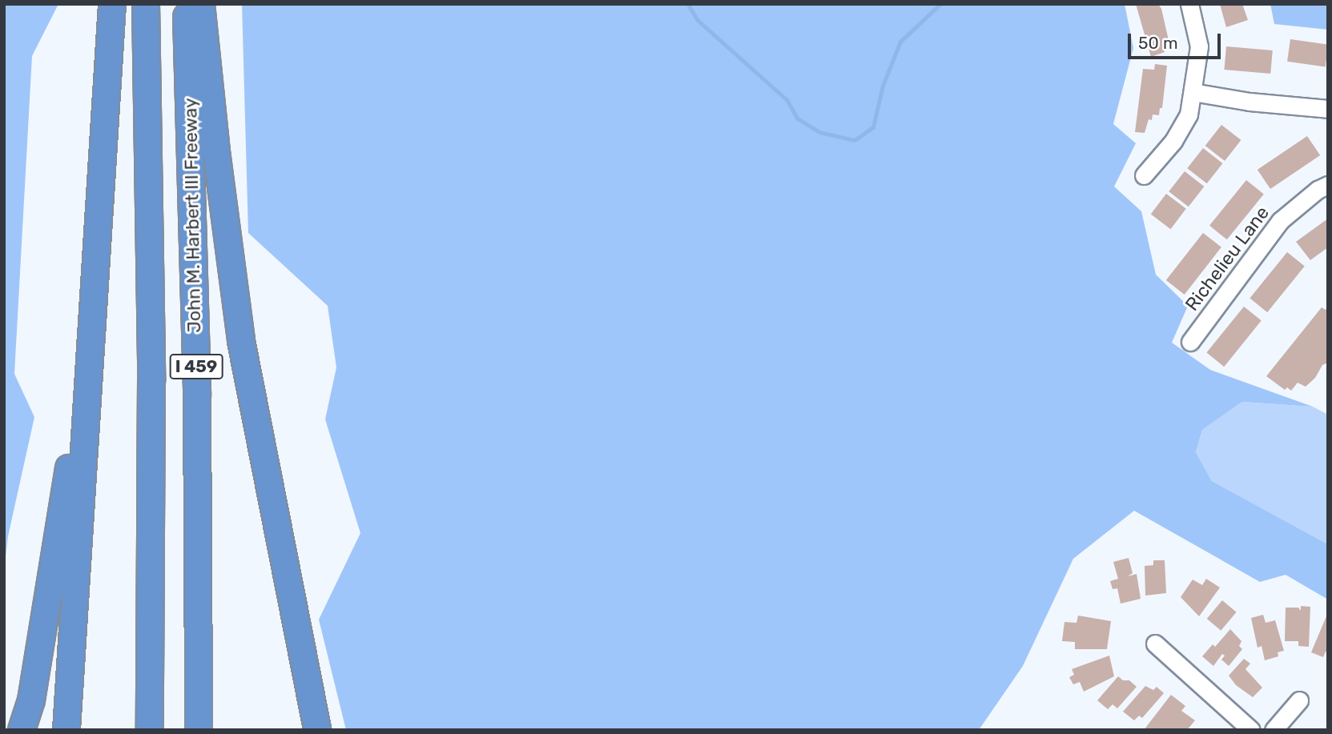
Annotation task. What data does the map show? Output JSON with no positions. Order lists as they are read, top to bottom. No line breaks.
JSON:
{"streets":{"highway":["John M. Harbert III Freeway","I 459"],"street":["Richelieu Lane"]},"scale_bar":"50 m"}
